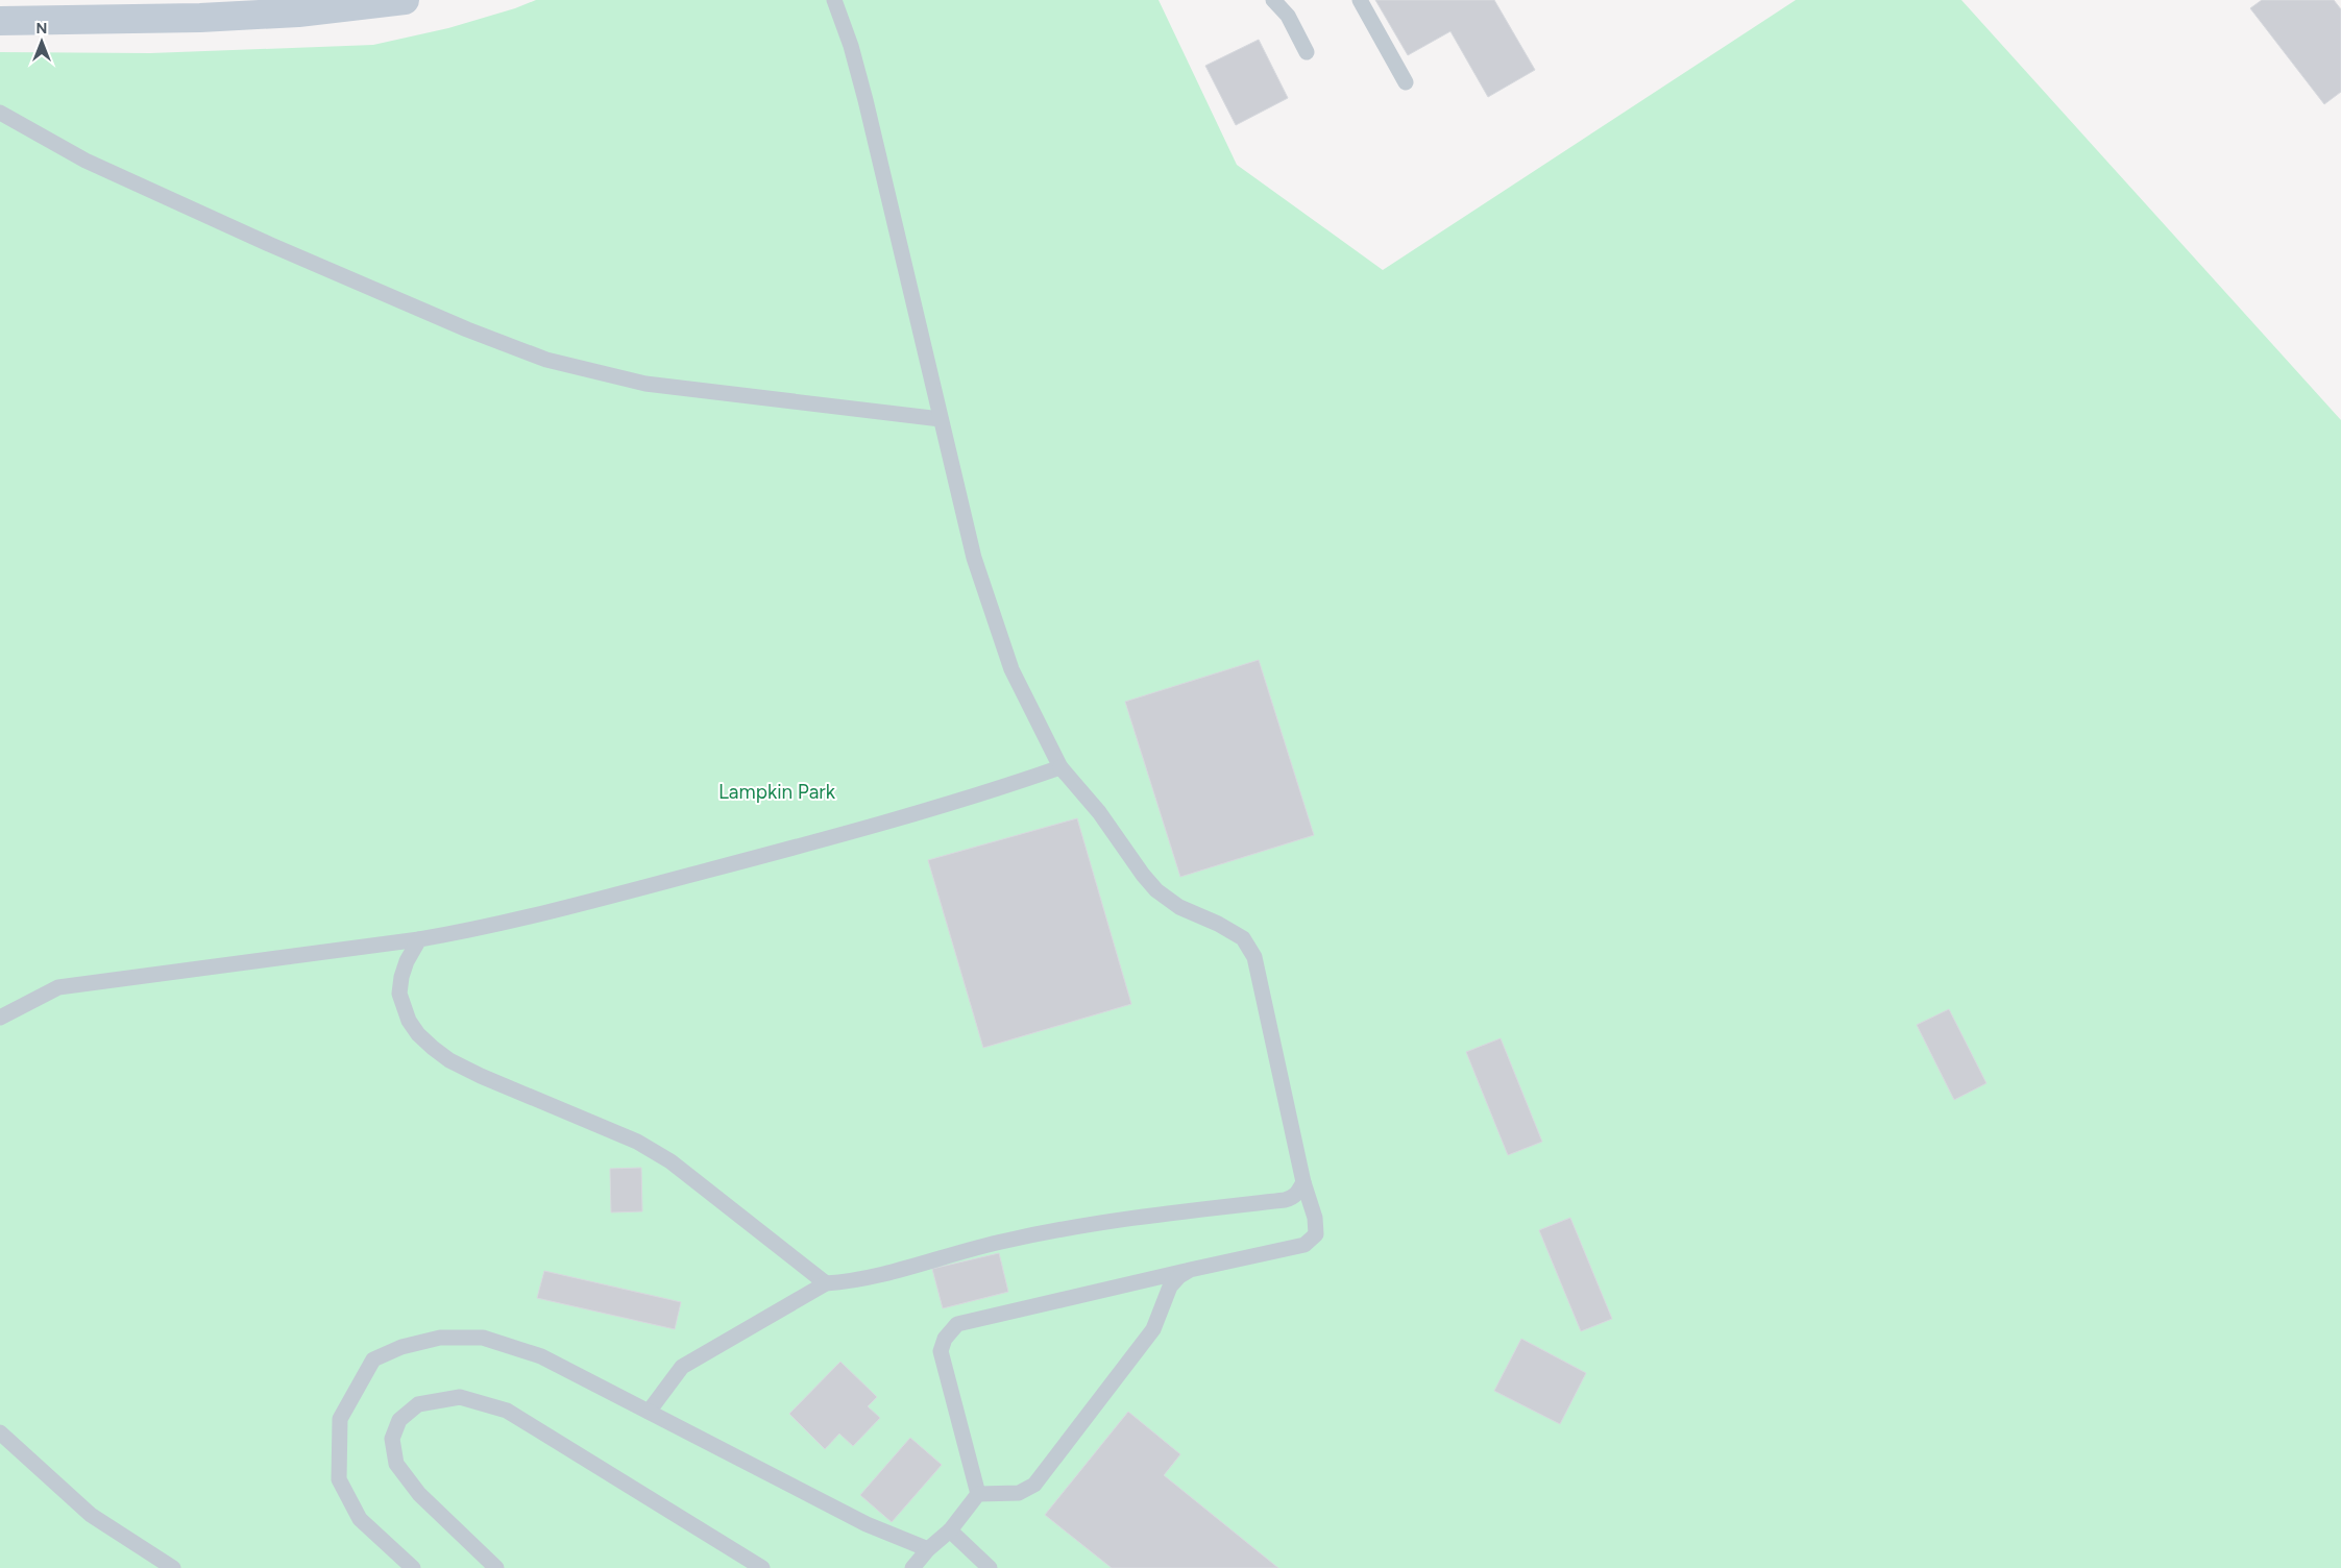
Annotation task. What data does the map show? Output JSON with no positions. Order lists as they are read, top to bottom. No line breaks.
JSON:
{"parks":["Lampkin Park"],"north":"top"}
